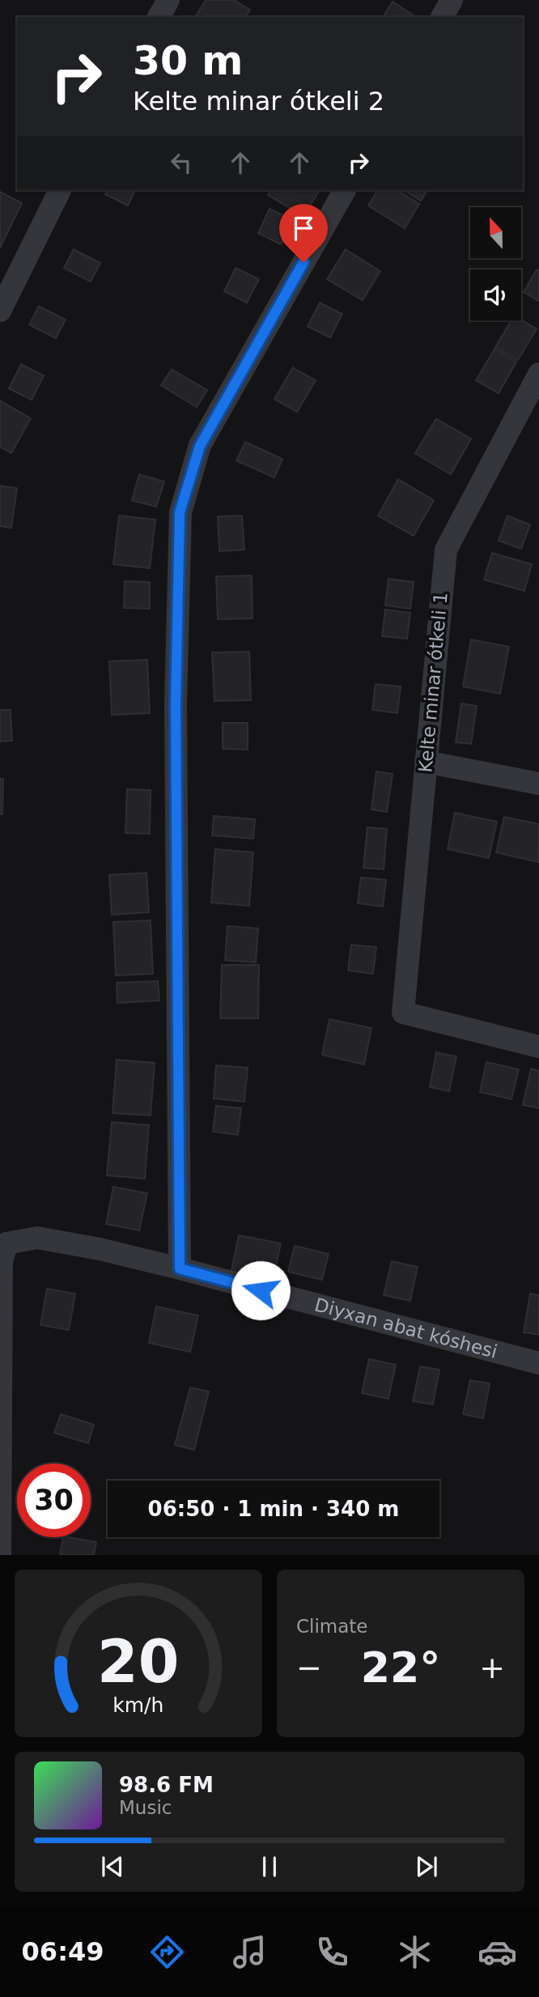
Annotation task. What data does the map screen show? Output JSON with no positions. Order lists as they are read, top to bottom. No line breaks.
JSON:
{"streets":{"street":["Kelte minar ótkeli 1","Diyxan abat kóshesi"]},"north":"top","page":{"turn":["30 m","Kelte minar ótkeli 2"],"limit":"30","trip":"06:50 · 1 min · 340 m","tile":"Climate","heat":["−","22°","+"],"song":["98.6 FM","Music"],"tabs":"06:49","gauge":["20","km/h"]}}
